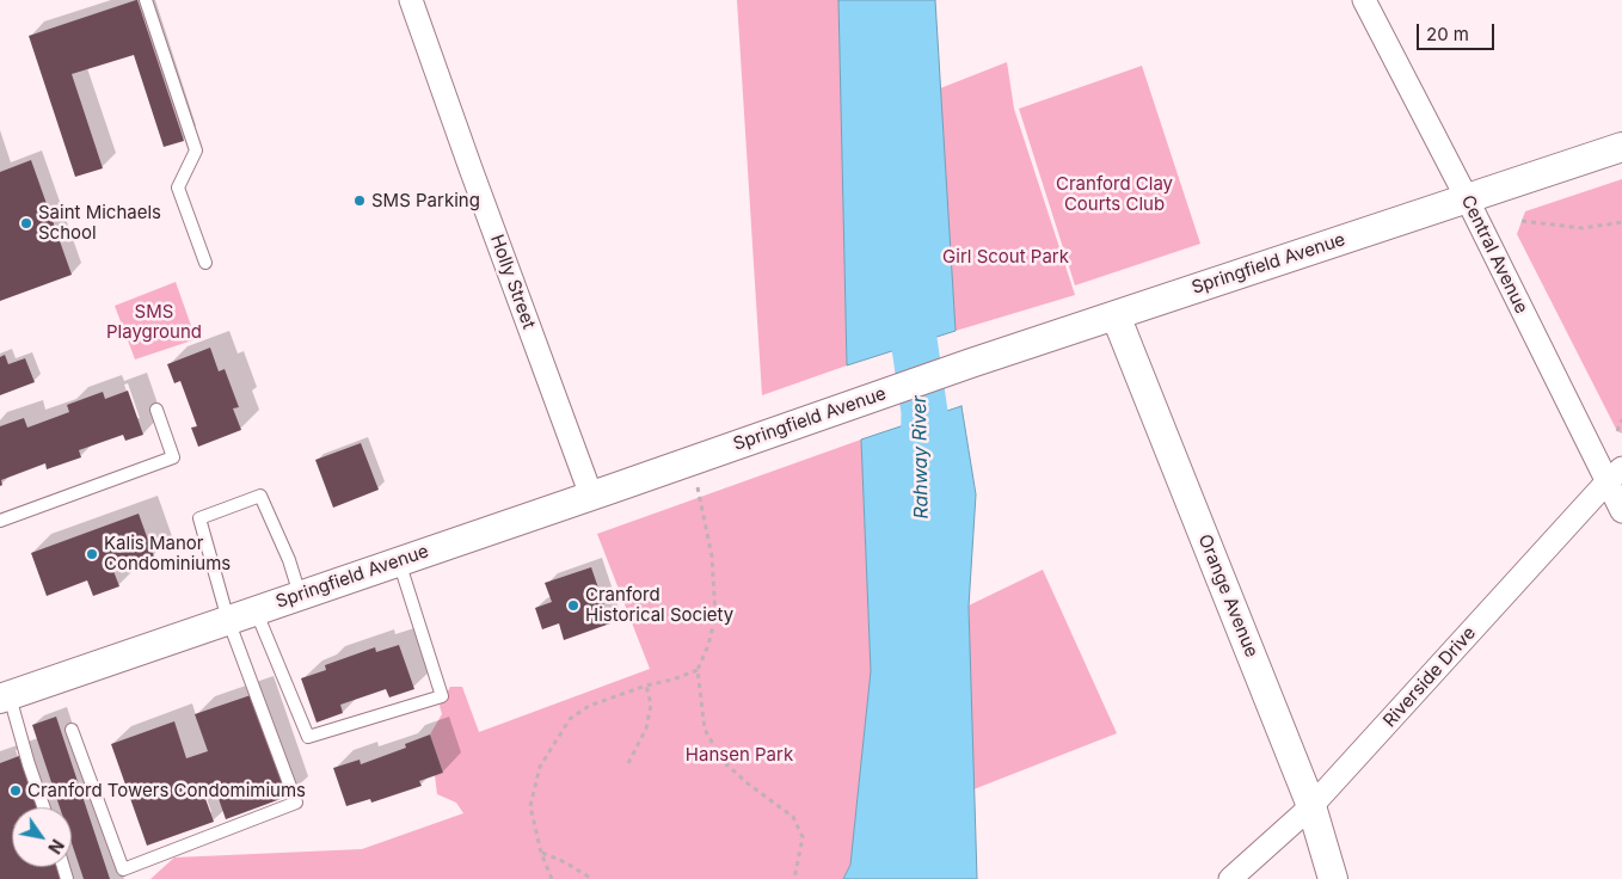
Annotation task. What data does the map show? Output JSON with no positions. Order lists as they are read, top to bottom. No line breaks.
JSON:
{"streets":{"street":["Central Avenue","Springfield Avenue","Holly Street","Orange Avenue","Riverside Drive"]},"crossings":[["Central Avenue","Springfield Avenue"],["Central Avenue","Riverside Drive"],["Springfield Avenue","Holly Street"],["Springfield Avenue","Orange Avenue"],["Orange Avenue","Riverside Drive"]],"water":["Rahway River"],"parks":["Cranford Clay Courts Club","Girl Scout Park","SMS Playground","Hansen Park"],"places":["SMS Parking","Saint Michaels School","Kalis Manor Condominiums","Cranford Historical Society","Cranford Towers Condomimiums"],"scale_bar":"20 m","north":"bottom right"}
